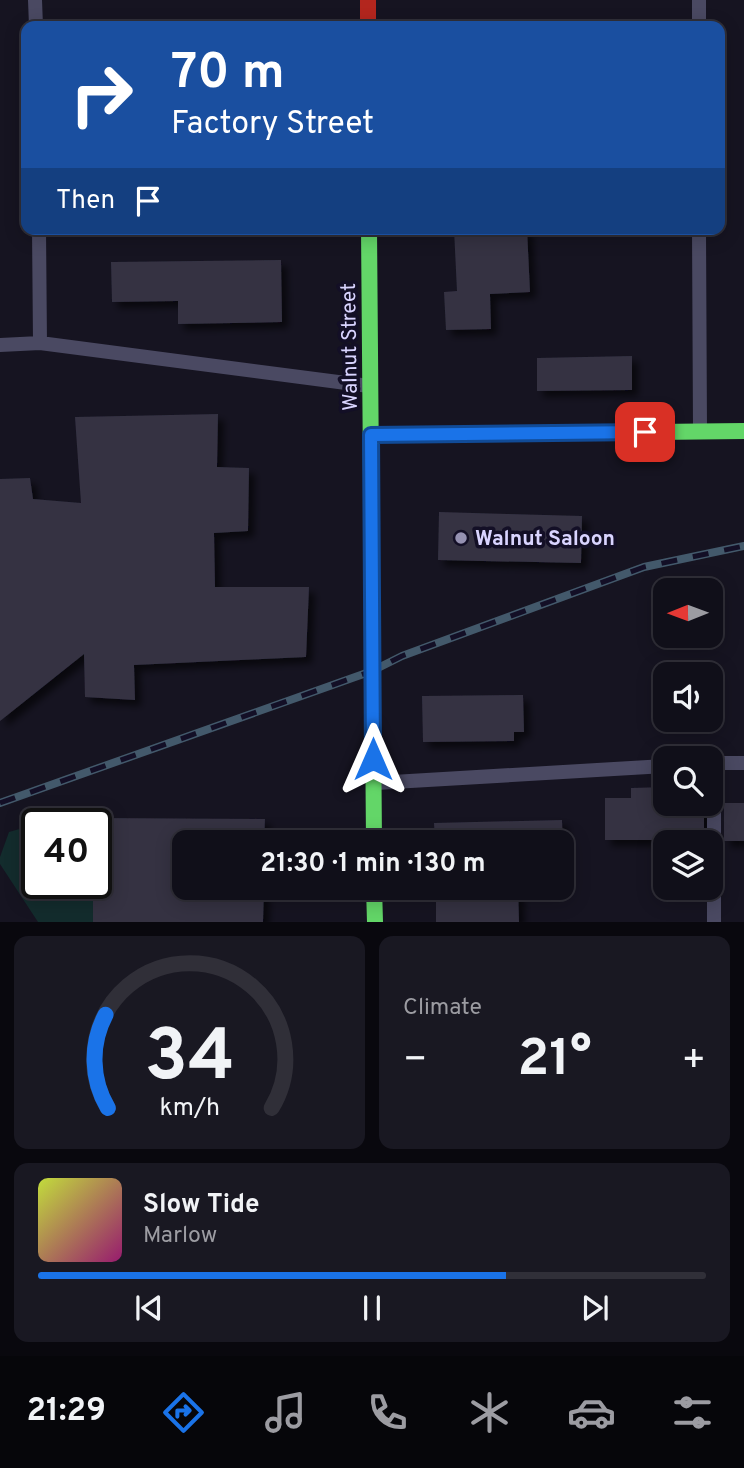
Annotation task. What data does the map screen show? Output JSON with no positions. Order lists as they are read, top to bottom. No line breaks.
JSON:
{"streets":{"street":["Walnut Street"]},"places":["Walnut Saloon"],"north":"left","page":{"turn":["70 m","Factory Street"],"then":"Then","limit":"40","trip":"21:30 · 1 min · 130 m","tile":"Climate","heat":["−","21°","+"],"song":["Slow Tide","Marlow"],"tabs":"21:29","gauge":["34","km/h"]}}
